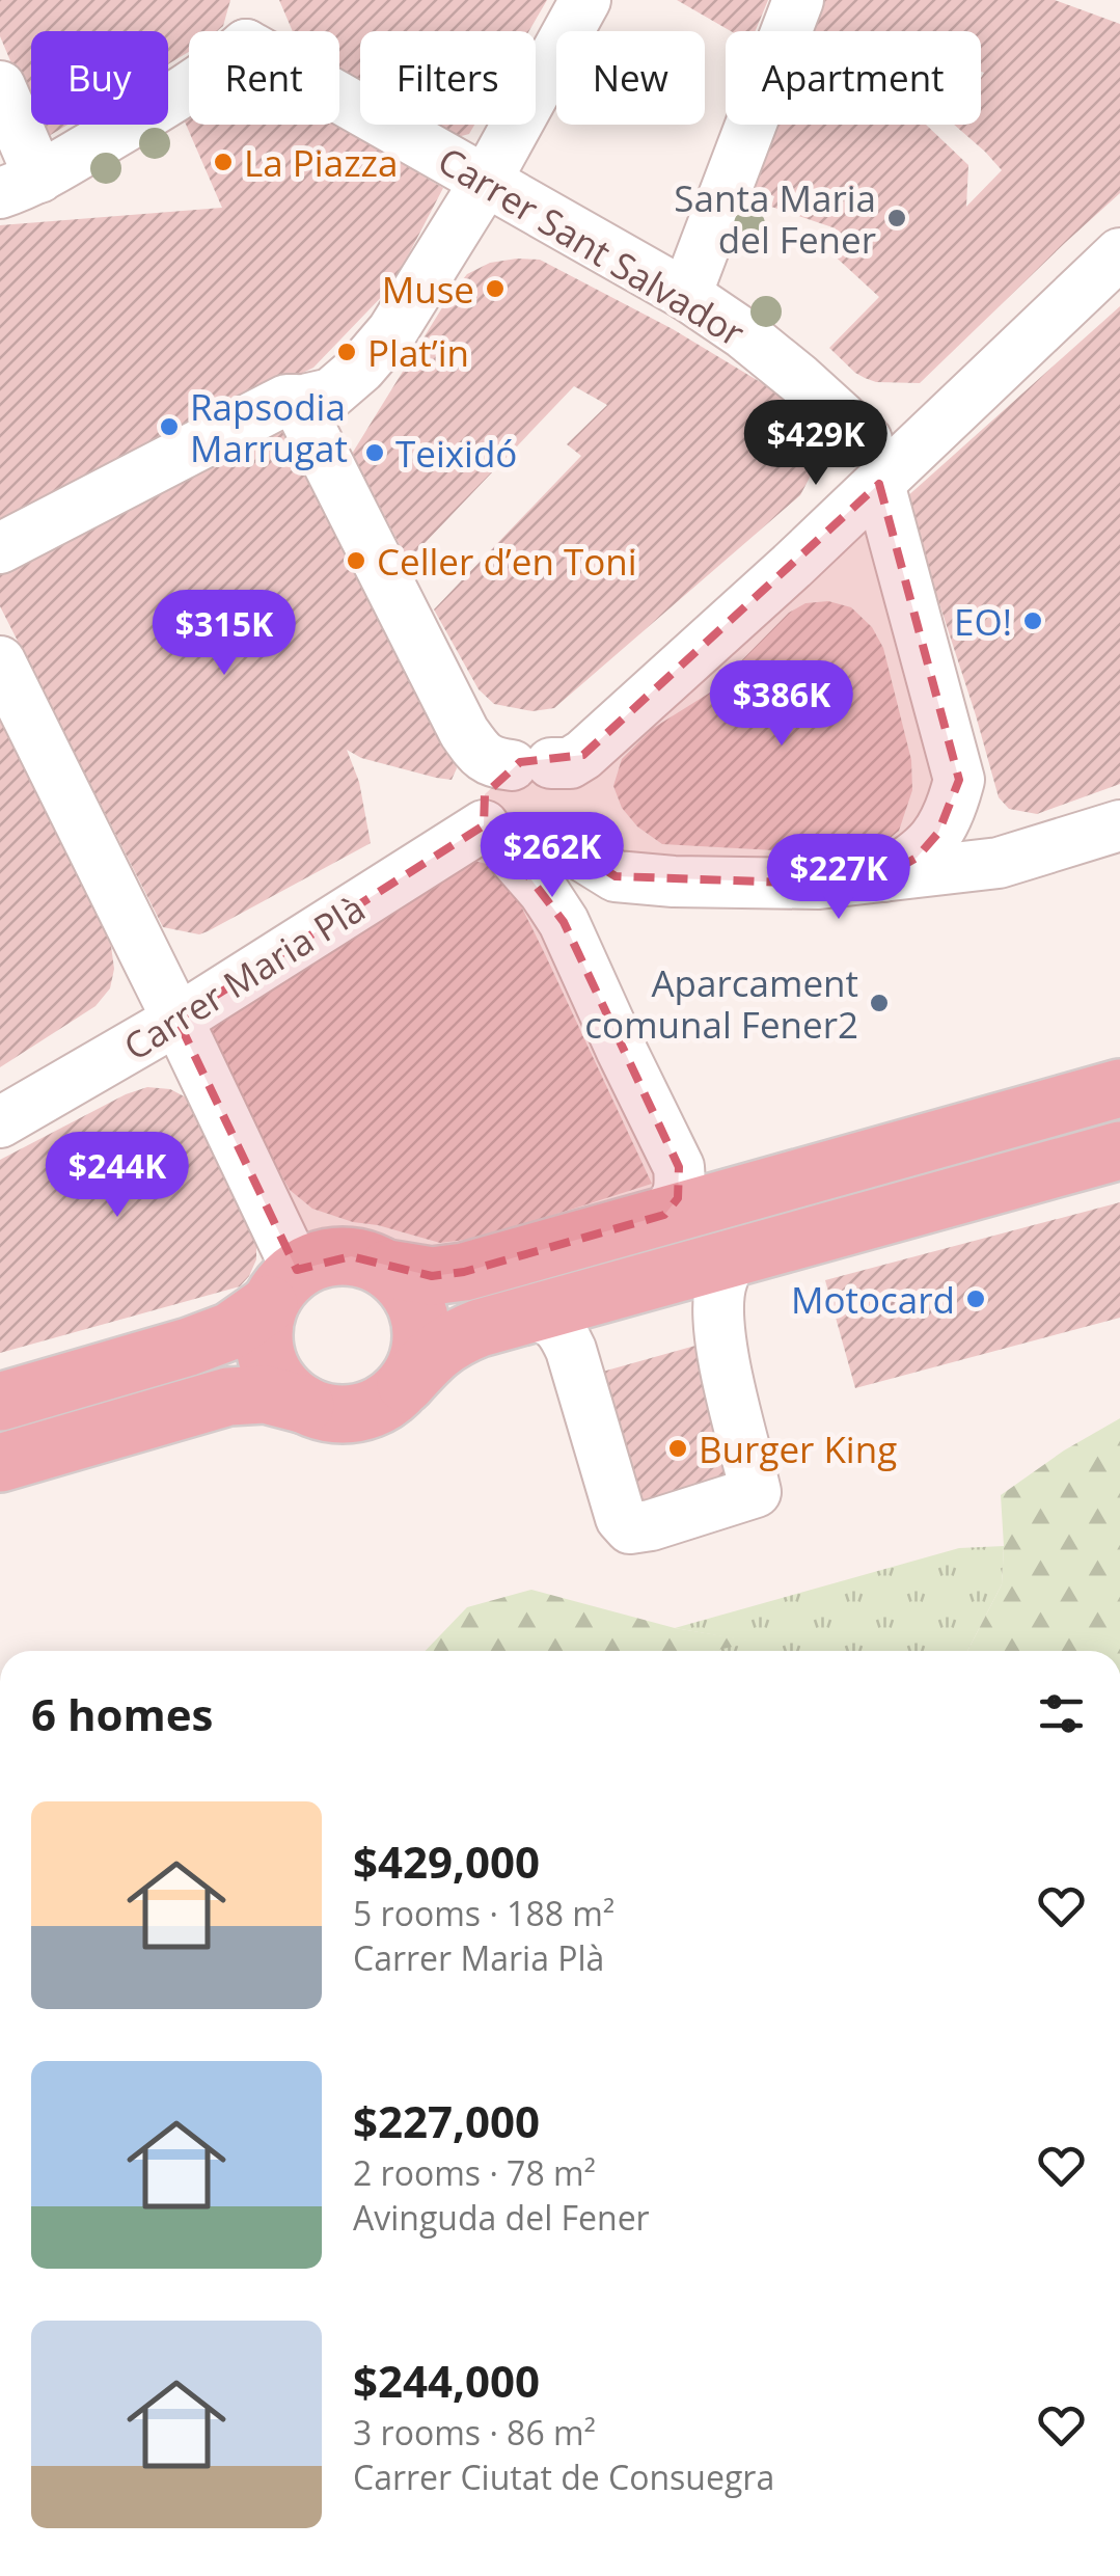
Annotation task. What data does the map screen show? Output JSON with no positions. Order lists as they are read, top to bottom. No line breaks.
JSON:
{"streets":{"street":["Carrer Sant Salvador","Carrer Maria Plà"]},"places":["La Piazza","Santa Maria del Fener","Muse","Plat’in","Rapsodia Marrugat","Teixidó","Celler d’en Toni","EO!","Aparcament comunal Fener2","Motocard","Burger King"],"page":{"chip":["Buy","Rent","Filters","New","Apartment"],"price":["$429K","$315K","$386K","$262K","$227K","$244K"],"heading":"6 homes","list":[{"name":"$429,000","note":"5 rooms · 188 m² · Carrer Maria Plà"},{"name":"$227,000","note":"2 rooms · 78 m² · Avinguda del Fener"},{"name":"$244,000","note":"3 rooms · 86 m² · Carrer Ciutat de Consuegra"}]}}
